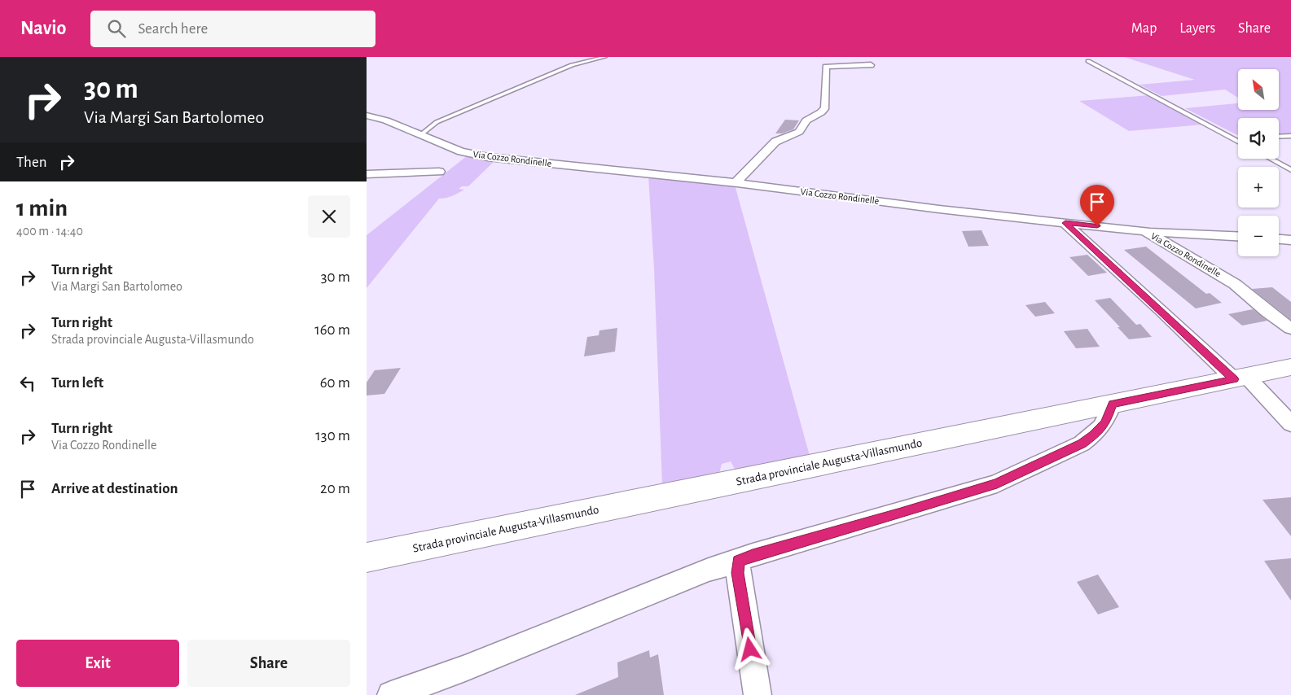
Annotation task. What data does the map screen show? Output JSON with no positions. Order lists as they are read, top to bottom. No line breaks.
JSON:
{"streets":{"main road":["Strada provinciale Augusta-Villasmundo"],"street":["Via Cozzo Rondinelle"]},"north":"top left","page":{"header":"Navio","search":"Search here","nav":["Map","Layers","Share"],"turn":["30 m","Via Margi San Bartolomeo"],"map_buttons":["+","−"],"then":"Then","heading":["1 min","400 m · 14:40"],"list":[{"name":"Turn right","note":"Via Margi San Bartolomeo","value":"30 m"},{"name":"Turn right","note":"Strada provinciale Augusta-Villasmundo","value":"160 m"},{"name":"Turn left","value":"60 m"},{"name":"Turn right","note":"Via Cozzo Rondinelle","value":"130 m"},{"name":"Arrive at destination","value":"20 m"}],"buttons":["Exit","Share"]}}
